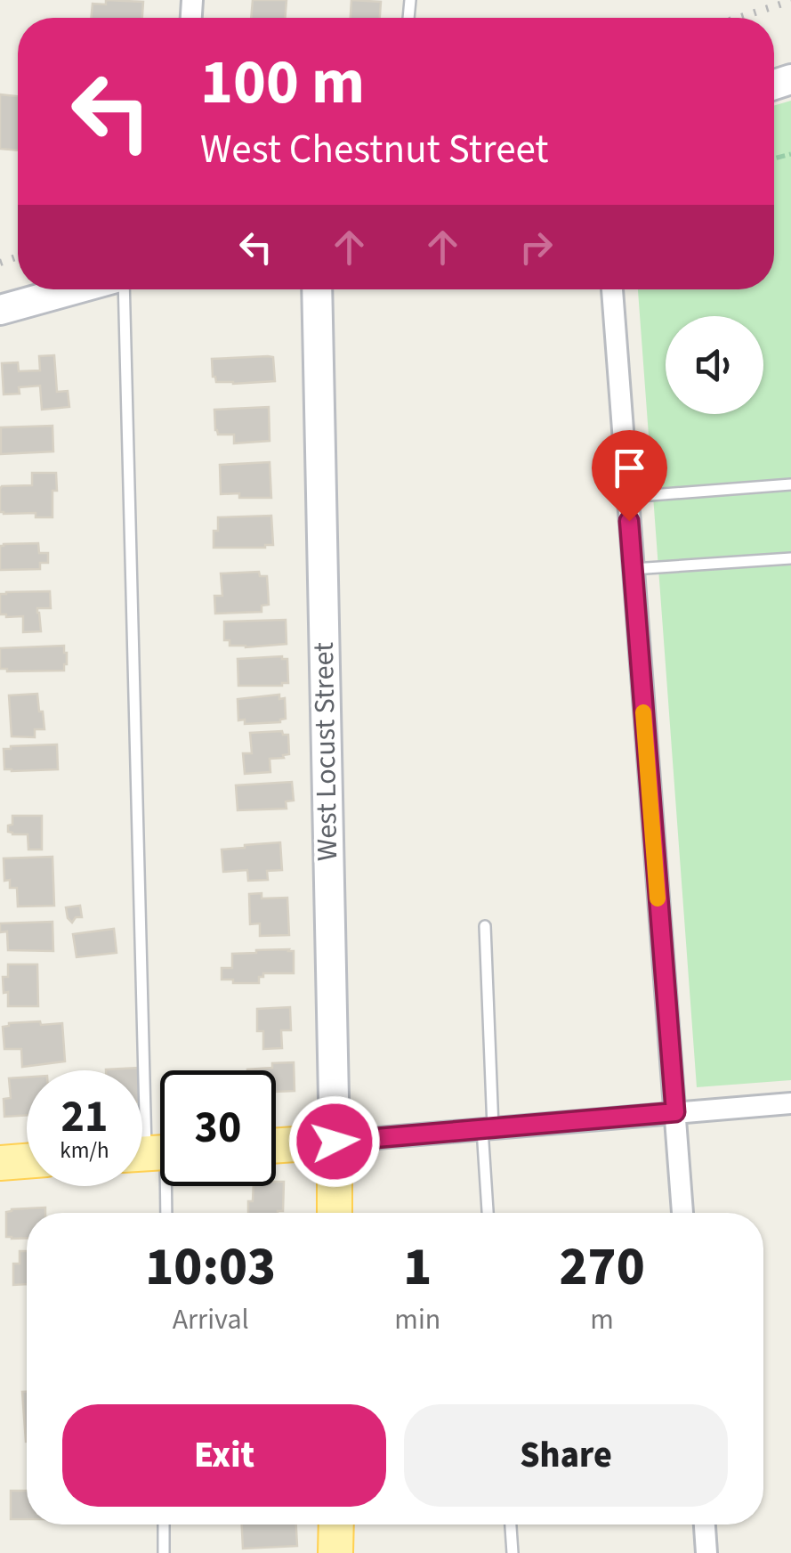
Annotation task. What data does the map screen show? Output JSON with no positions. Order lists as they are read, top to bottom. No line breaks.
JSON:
{"streets":{"main road":["West Locust Street"]},"page":{"turn":["100 m","West Chestnut Street"],"speed":"21 km/h","limit":"30","eta":["10:03","Arrival","1","min","270","m"],"buttons":["Exit","Share"]}}
